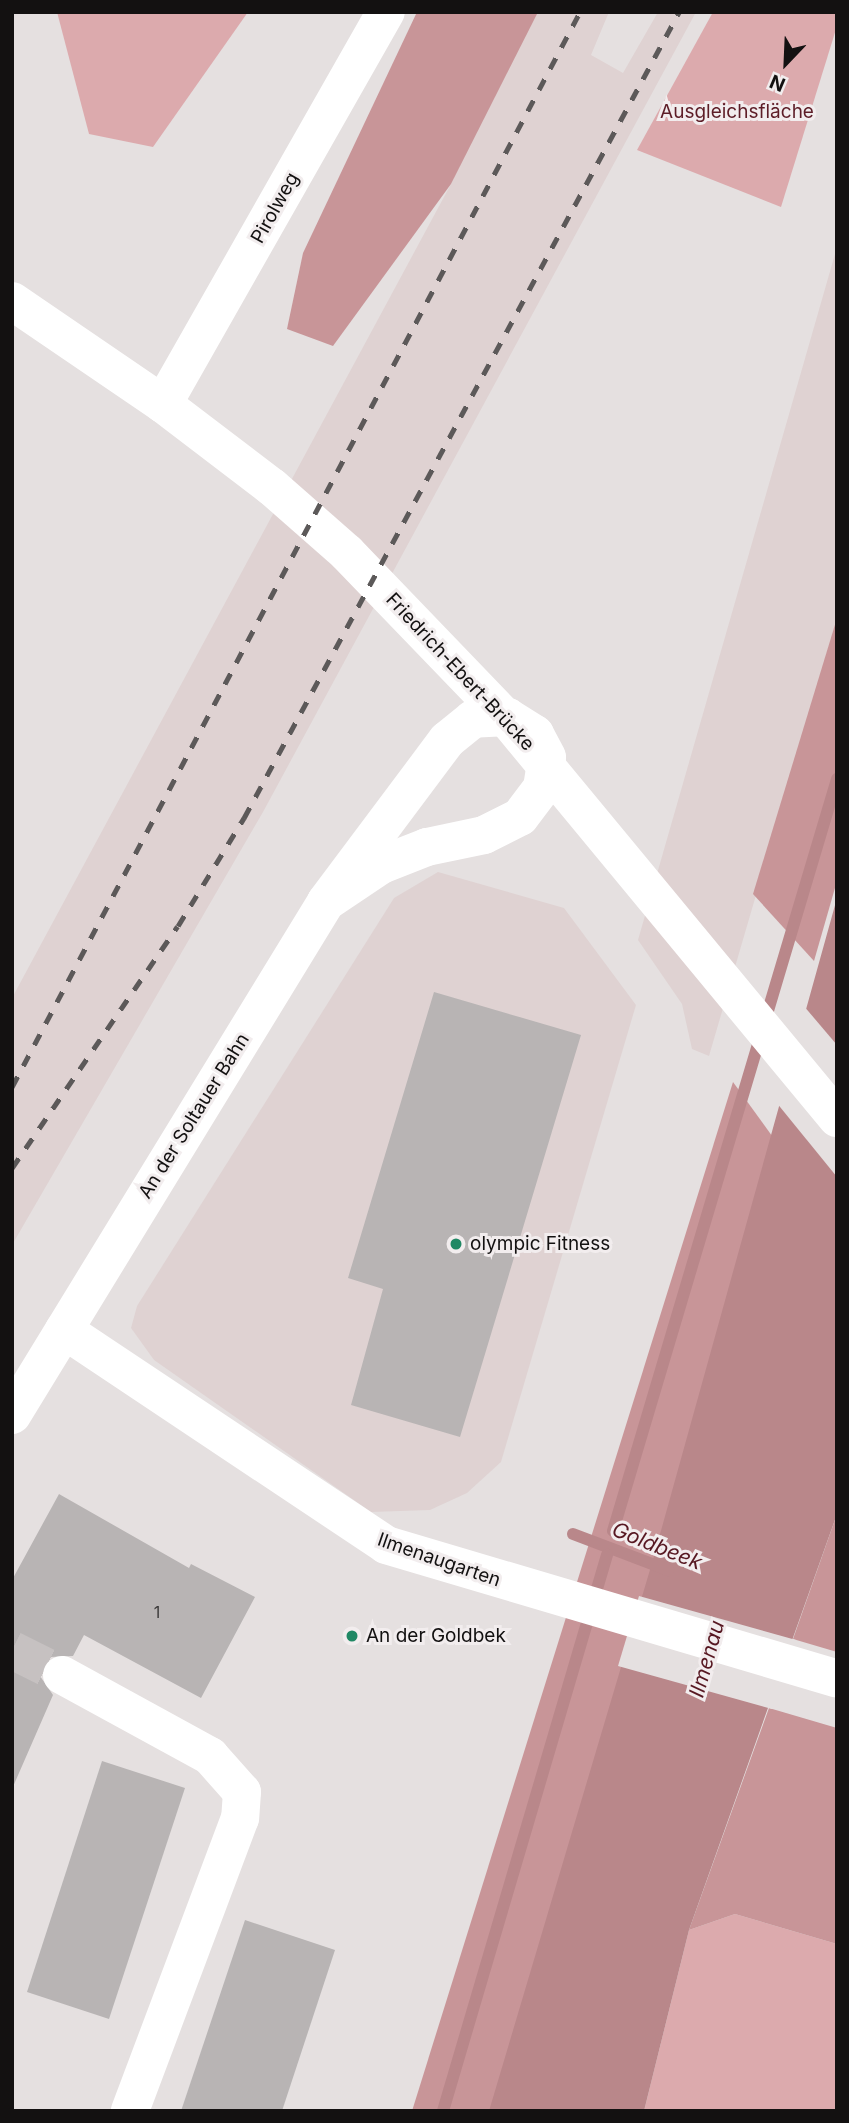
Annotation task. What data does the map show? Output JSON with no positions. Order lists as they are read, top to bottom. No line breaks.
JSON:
{"streets":{"street":["Pirolweg","Friedrich-Ebert-Brücke","An der Soltauer Bahn","Ilmenaugarten"]},"crossings":[["Pirolweg","Friedrich-Ebert-Brücke"],["An der Soltauer Bahn","Ilmenaugarten"]],"water":["Goldbeek","Ilmenau"],"parks":["Ausgleichsfläche"],"places":["olympic Fitness","An der Goldbek"],"house_numbers":["1"],"north":"bottom left"}
